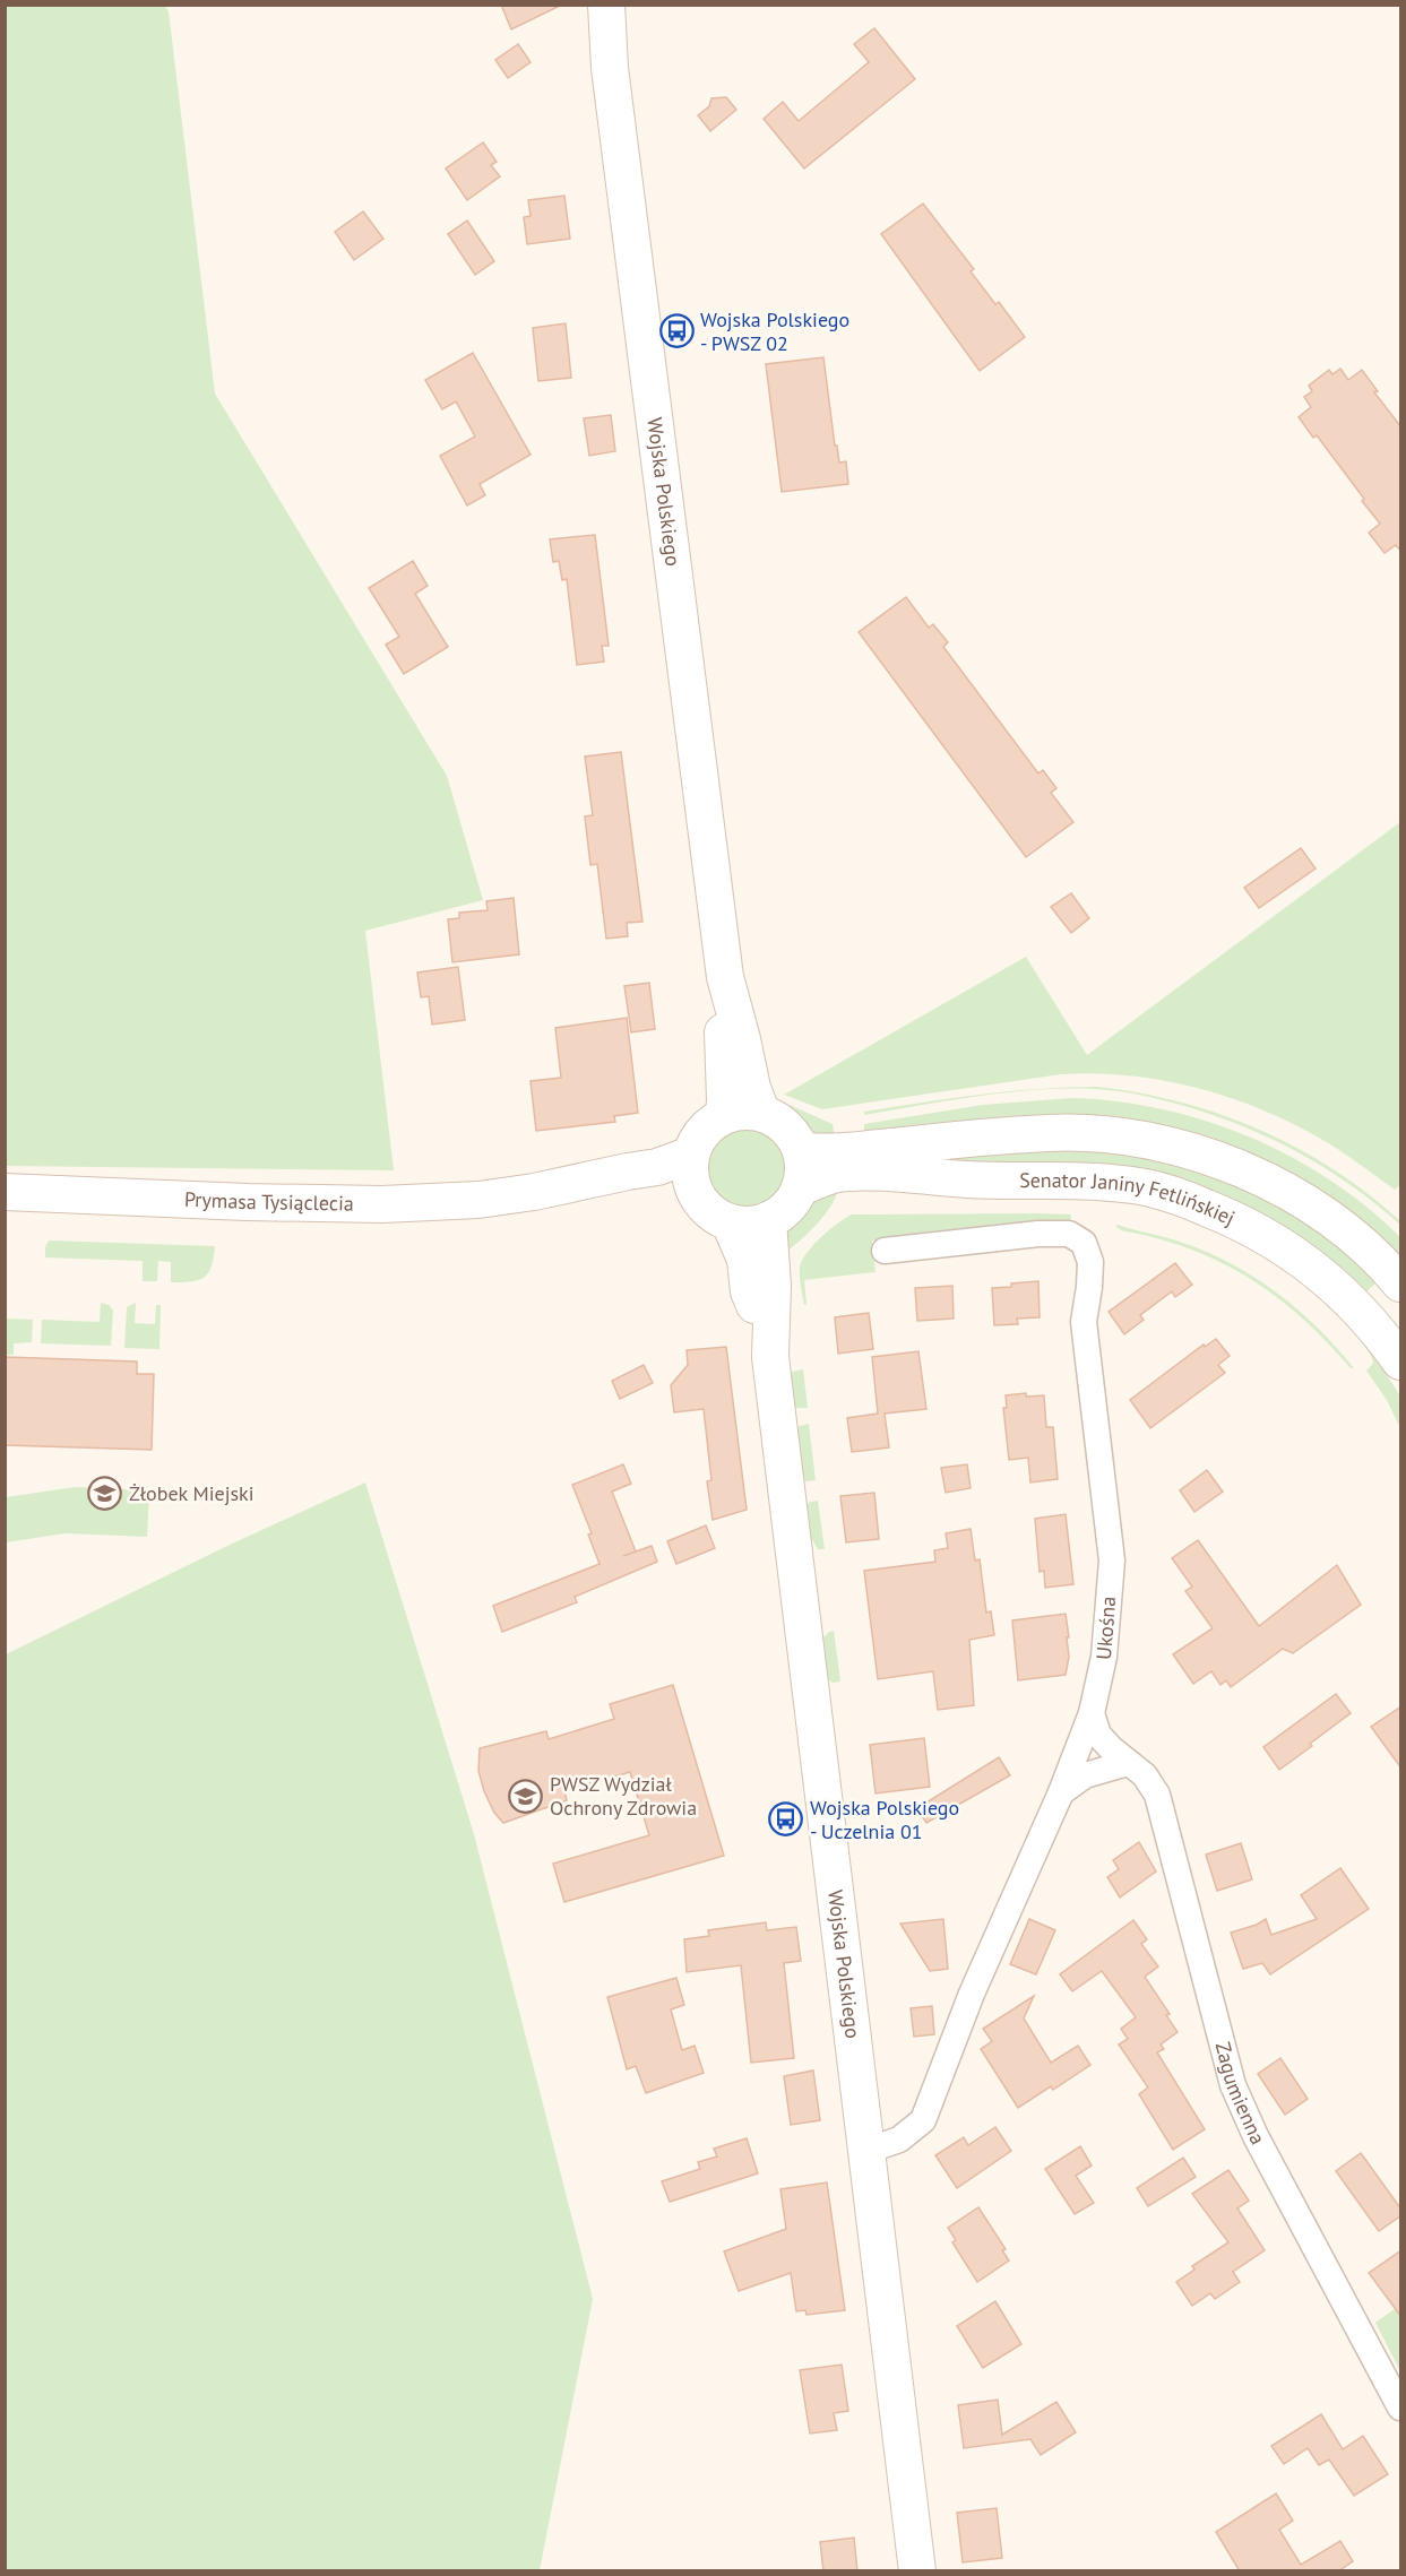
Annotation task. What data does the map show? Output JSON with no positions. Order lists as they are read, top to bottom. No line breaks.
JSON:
{"streets":{"main road":["Wojska Polskiego","Prymasa Tysiąclecia","Senator Janiny Fetlińskiej"],"street":["Ukośna","Zagumienna"]},"crossings":[["Wojska Polskiego","Prymasa Tysiąclecia"],["Wojska Polskiego","Senator Janiny Fetlińskiej"],["Wojska Polskiego","Ukośna"],["Prymasa Tysiąclecia","Senator Janiny Fetlińskiej"],["Ukośna","Zagumienna"]],"places":{"bus stop":["Wojska Polskiego - PWSZ 02","Wojska Polskiego - Uczelnia 01"],"school or university":["Żłobek Miejski","PWSZ Wydział Ochrony Zdrowia"]}}
